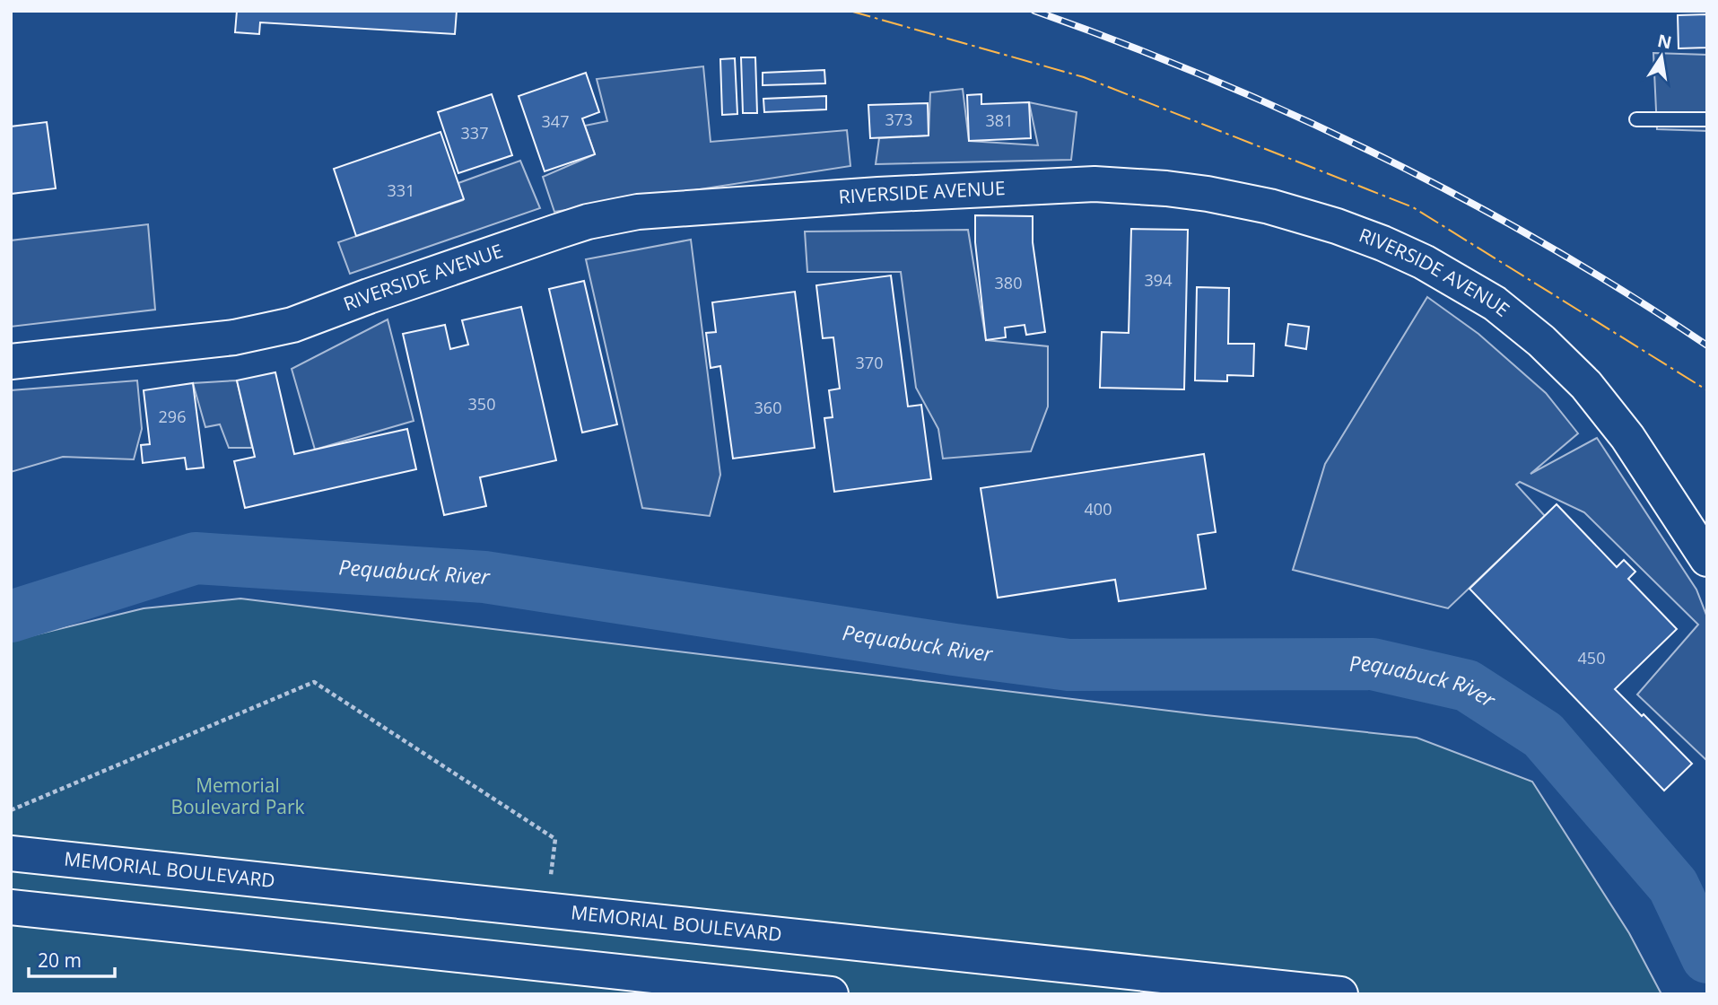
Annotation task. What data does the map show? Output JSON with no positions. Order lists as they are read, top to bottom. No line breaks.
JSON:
{"streets":{"main road":["RIVERSIDE AVENUE","MEMORIAL BOULEVARD"]},"water":["Pequabuck River"],"parks":["Memorial Boulevard Park"],"house_numbers":["373","381","347","337","331","394","380","370","350","360","296","400","450"],"scale_bar":"20 m","north":"top"}
